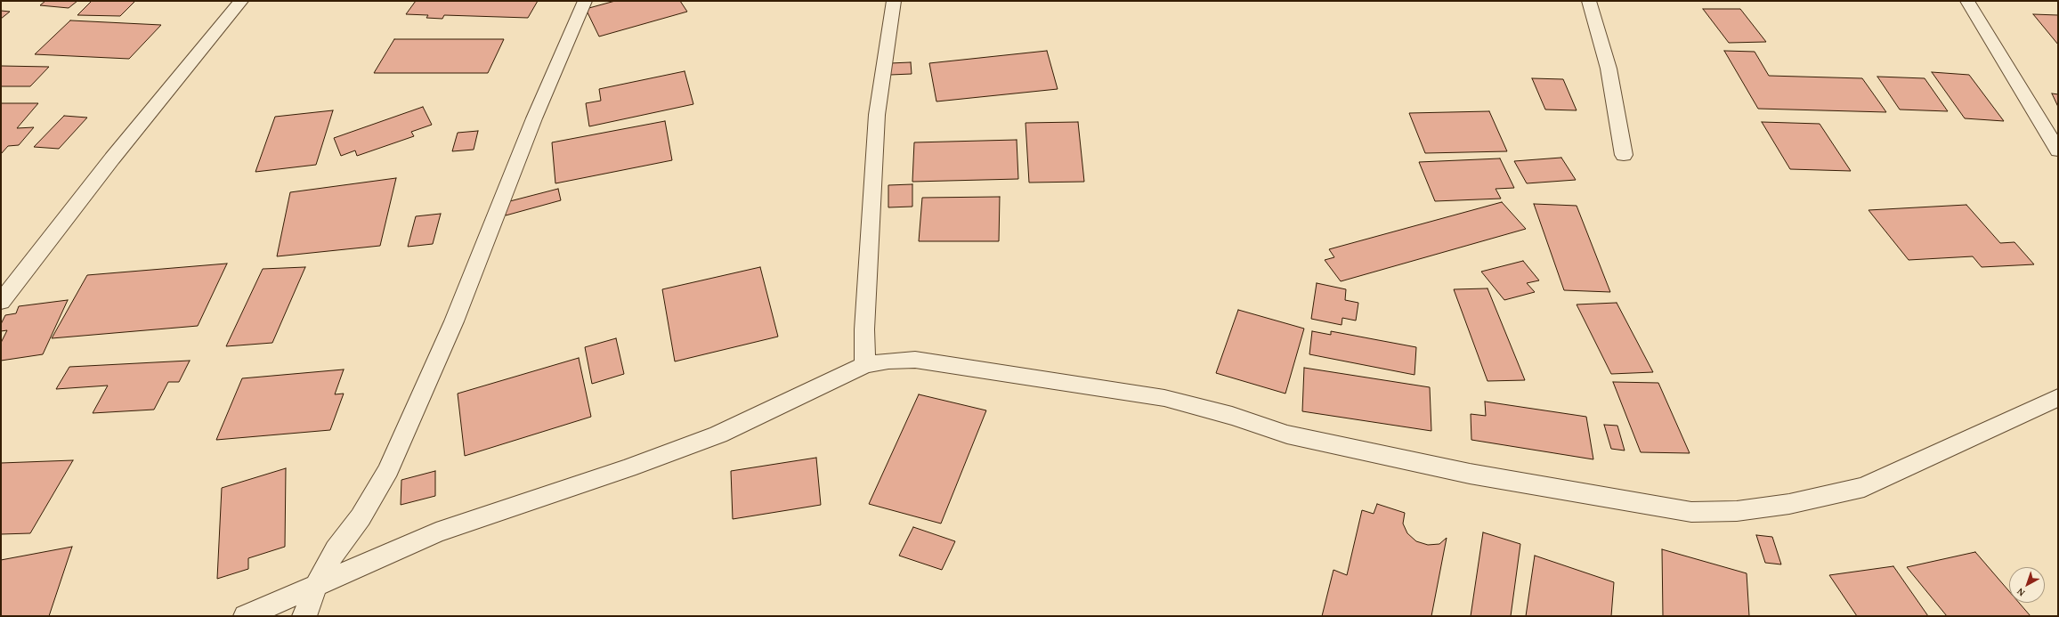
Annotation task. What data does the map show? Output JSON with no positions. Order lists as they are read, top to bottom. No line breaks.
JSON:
{"north":"bottom left"}
